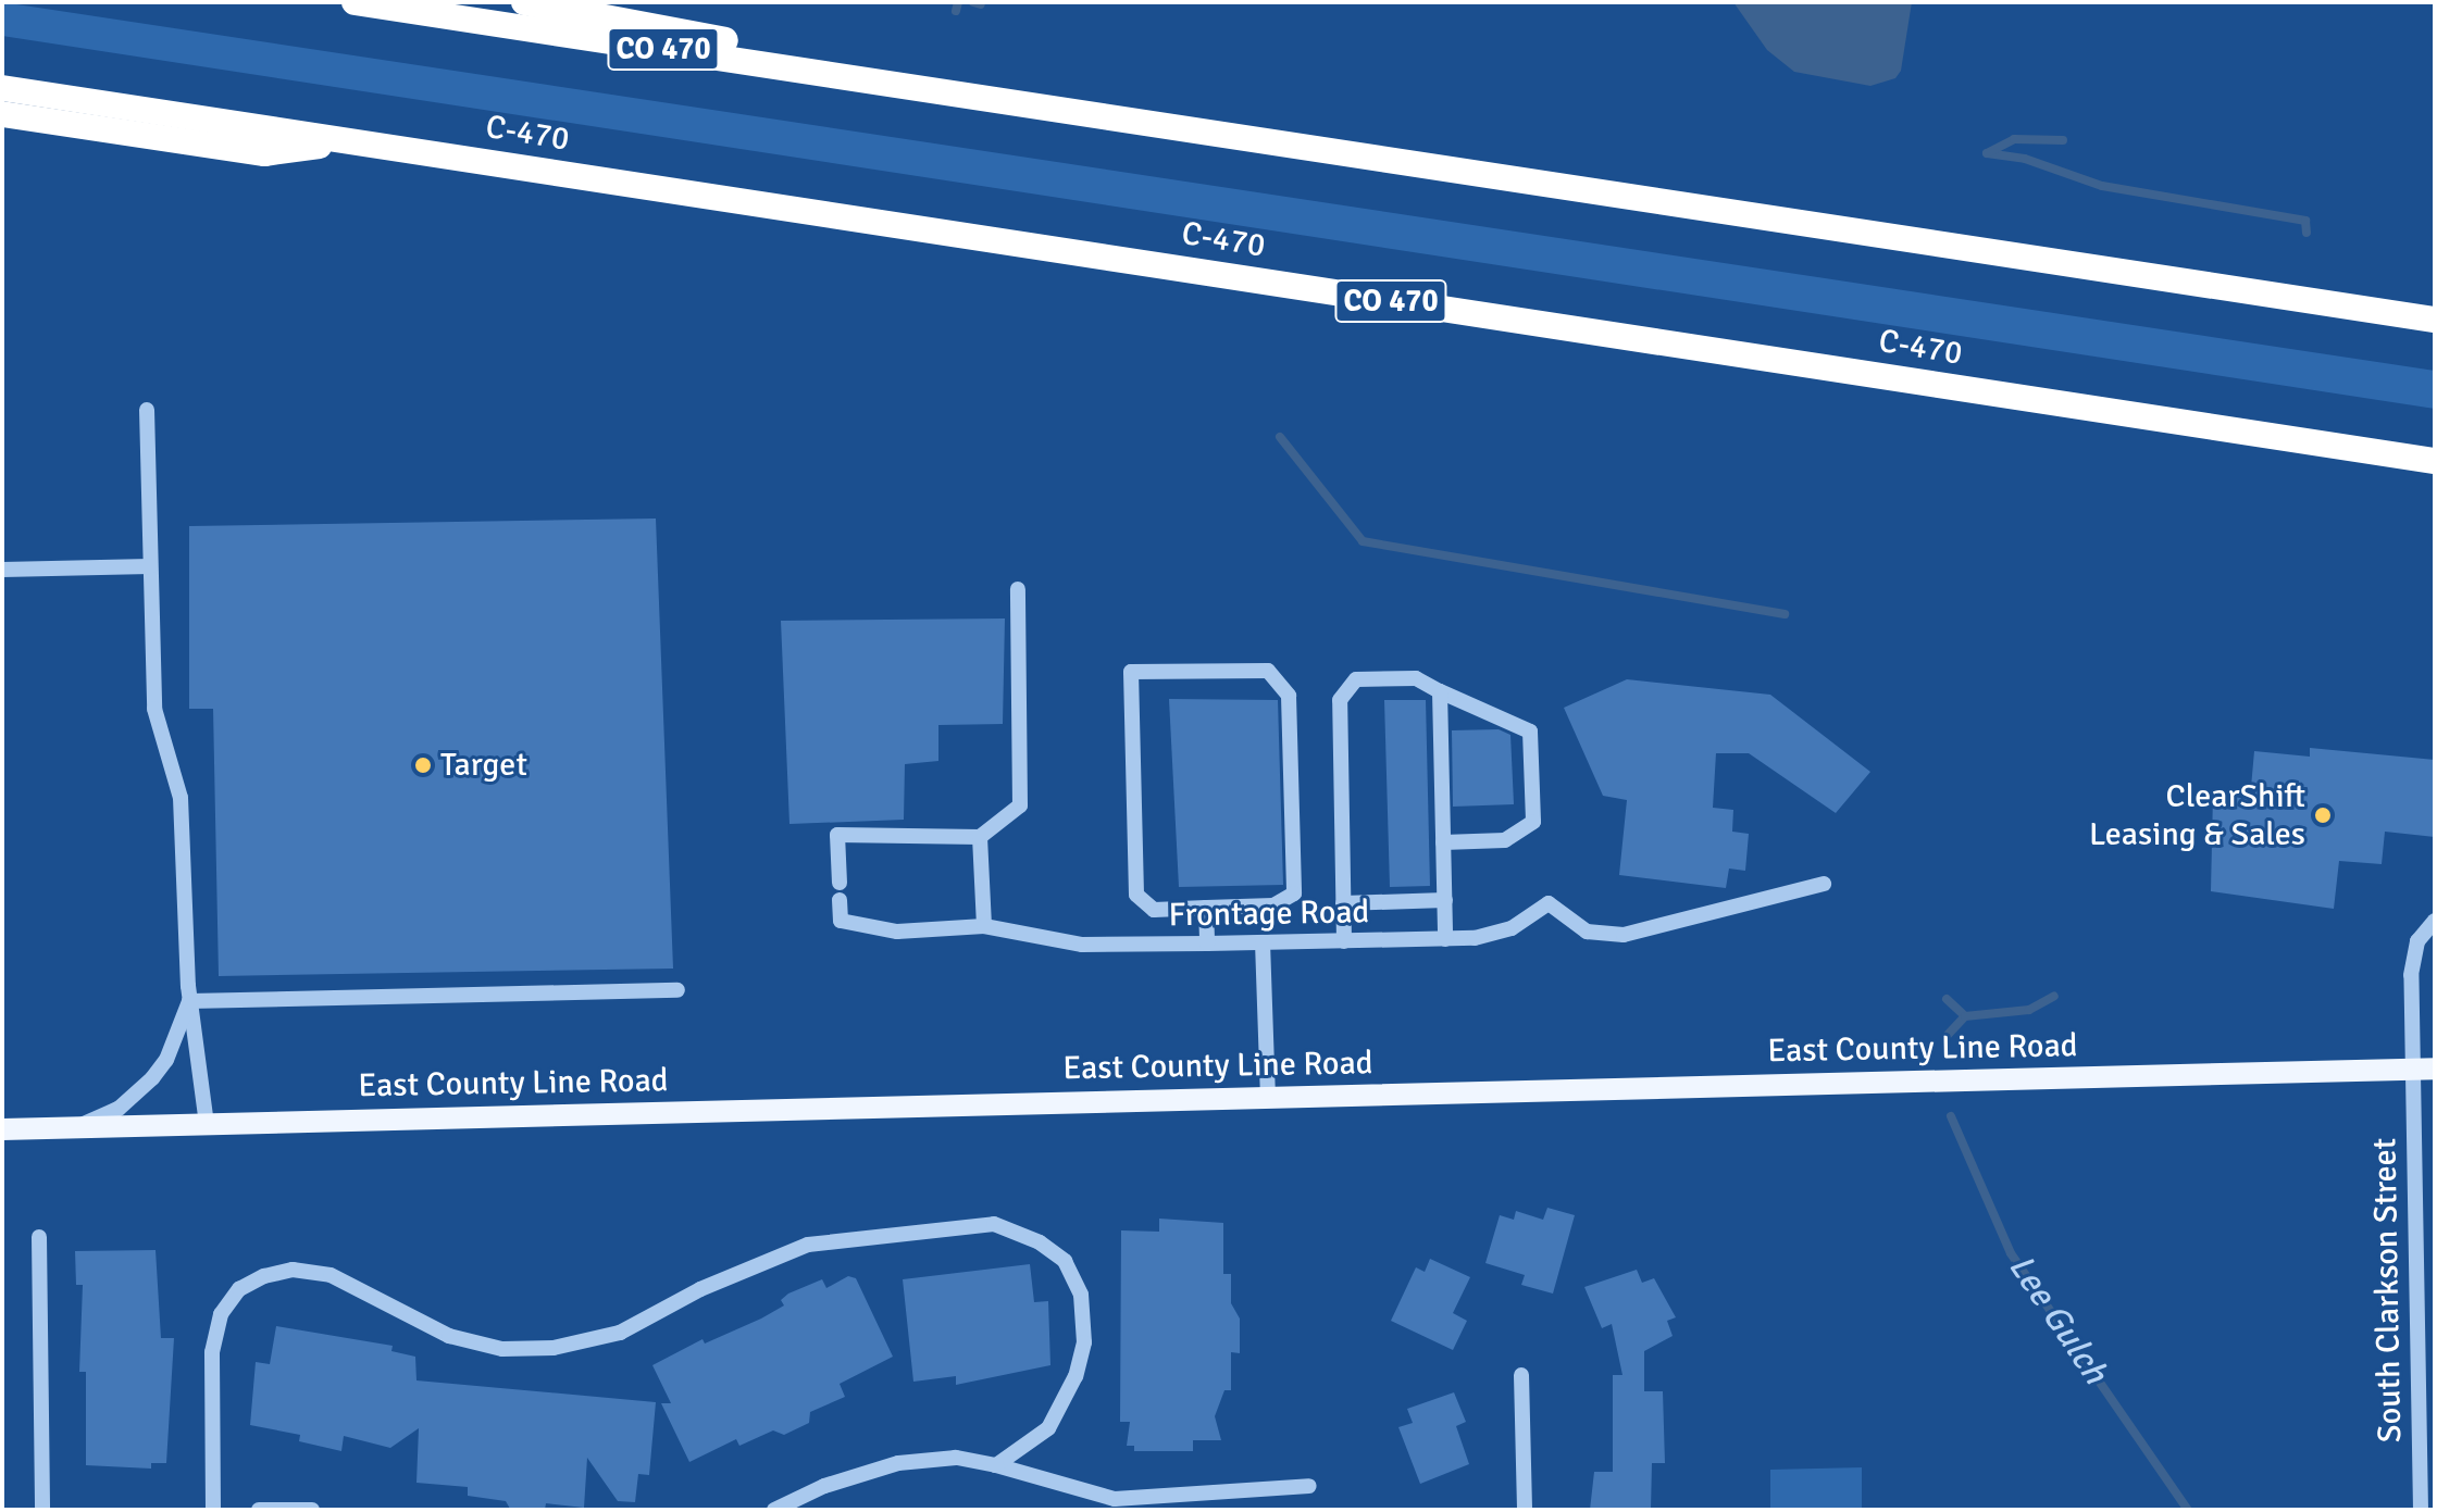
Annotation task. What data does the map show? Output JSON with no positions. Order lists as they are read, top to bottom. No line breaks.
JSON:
{"streets":{"highway":["CO 470","C-470"],"main road":["East County Line Road"],"street":["Frontage Road","South Clarkson Street"]},"crossings":[["East County Line Road","South Clarkson Street"]],"water":["Lee Gulch"],"places":["Target","ClearShift Leasing & Sales"]}
